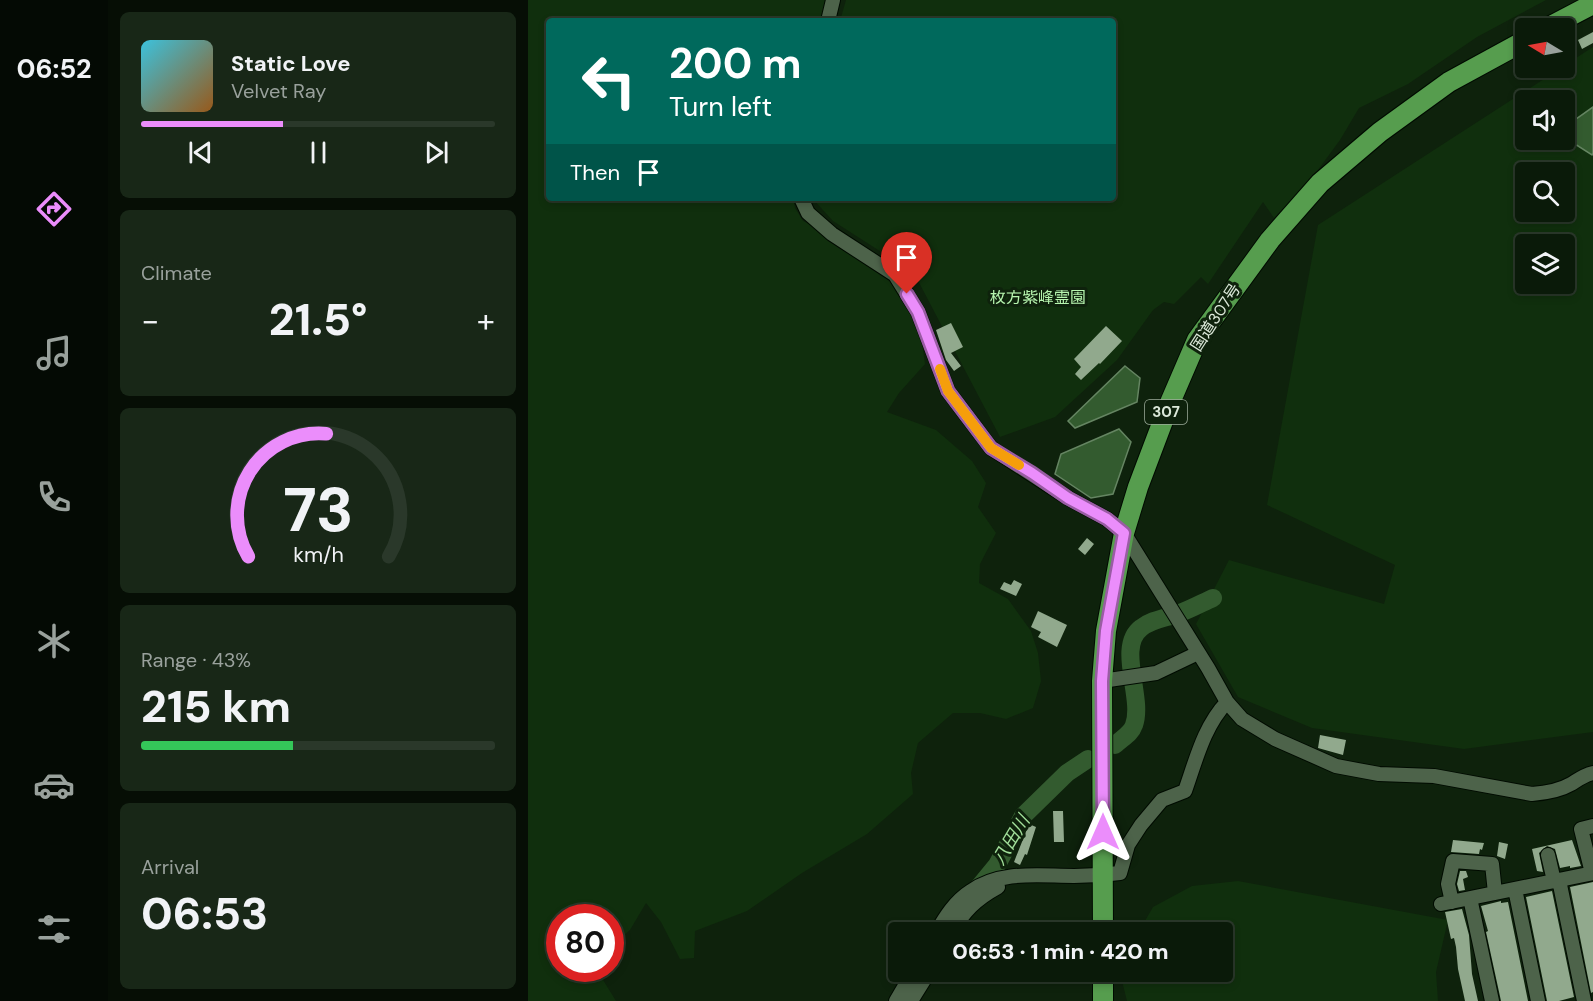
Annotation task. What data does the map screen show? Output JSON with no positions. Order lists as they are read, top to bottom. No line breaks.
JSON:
{"streets":{"highway":["国道307号","307"]},"water":["八田川"],"parks":["枚方紫峰霊園"],"north":"left","page":{"tabs":"06:52","turn":["200 m","Turn left"],"song":["Static Love","Velvet Ray"],"then":"Then","tile":["Climate",["Range · 43%","215 km"],["Arrival","06:53"]],"heat":["−","21.5°","+"],"limit":"80","trip":"06:53 · 1 min · 420 m","gauge":["73","km/h"]}}
